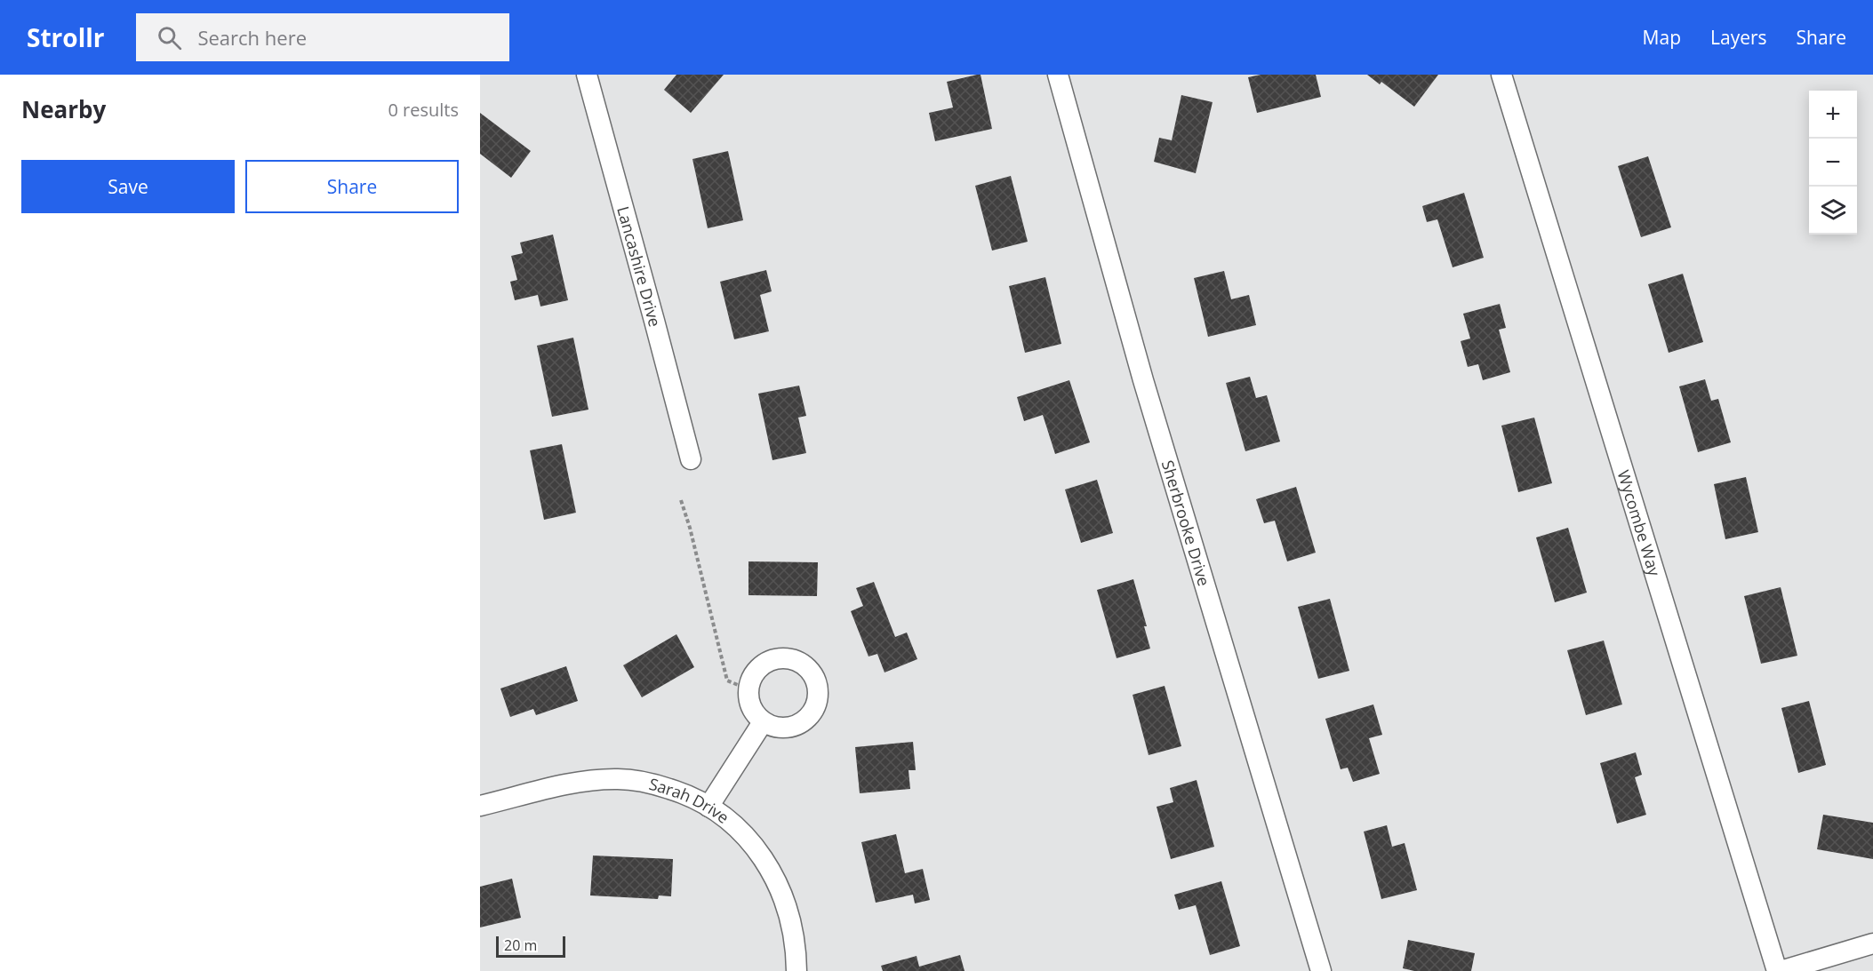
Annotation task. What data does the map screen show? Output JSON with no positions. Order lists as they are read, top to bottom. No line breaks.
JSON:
{"streets":{"street":["Lancashire Drive","Sherbrooke Drive","Wycombe Way","Sarah Drive"]},"scale_bar":"20 m","page":{"header":"Strollr","search":"Search here","nav":["Map","Layers","Share"],"heading":["Nearby","0 results"],"map_buttons":["+","−"],"buttons":["Save","Share"],"scale":"20 m"}}
